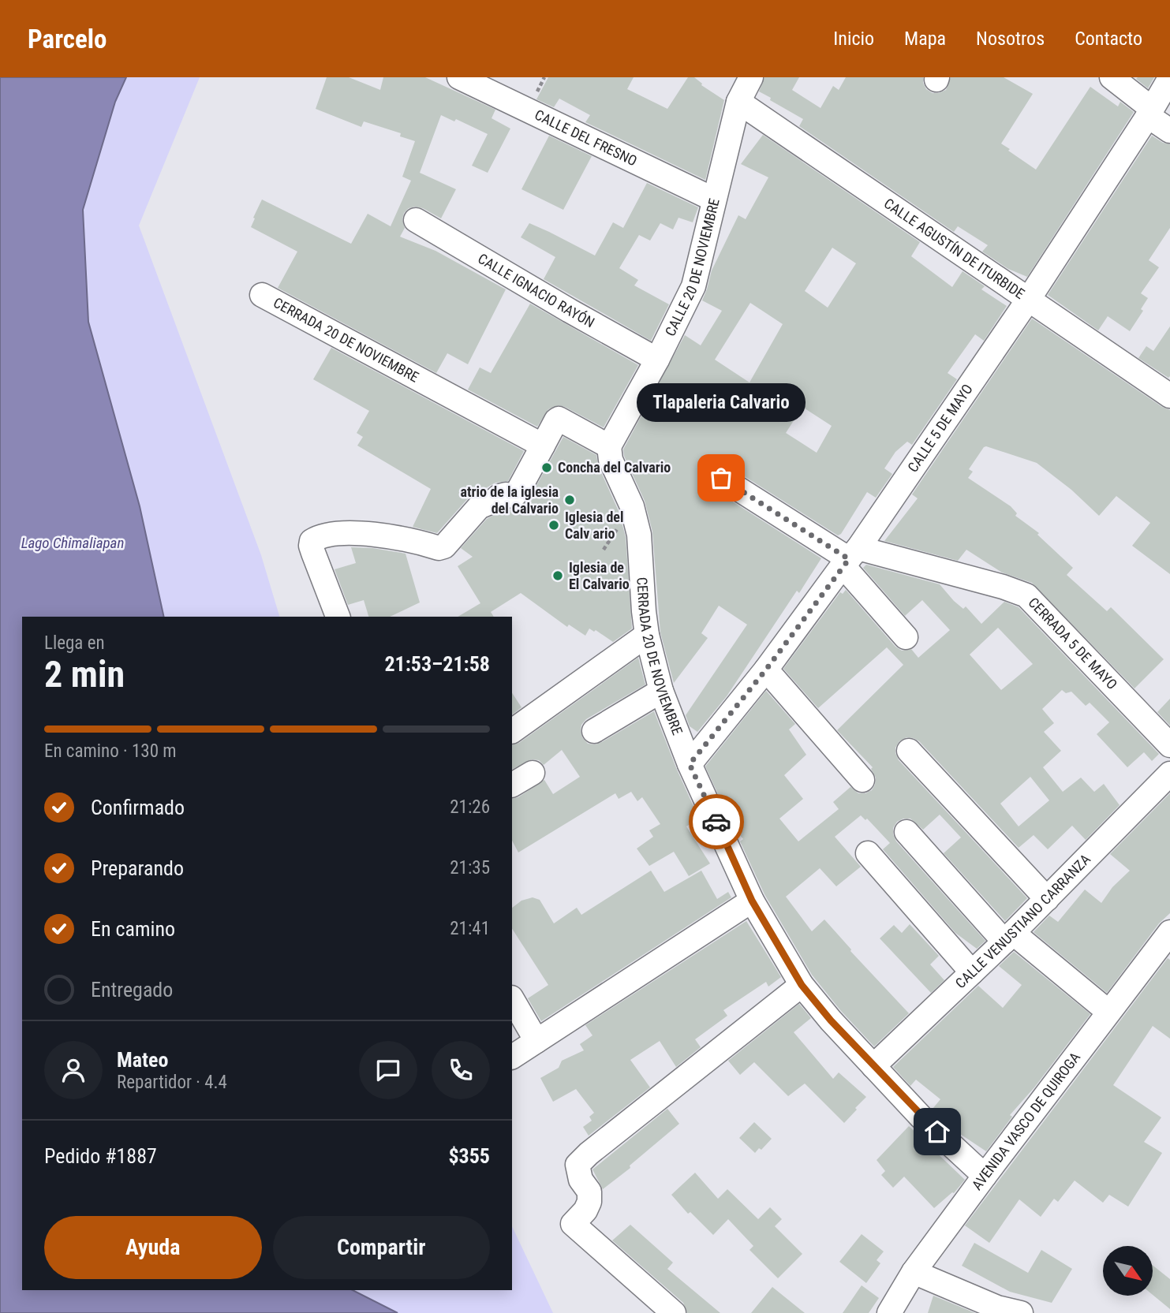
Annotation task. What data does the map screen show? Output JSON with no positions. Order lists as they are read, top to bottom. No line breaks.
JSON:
{"streets":{"street":["CALLE DEL FRESNO","CALLE AGUSTÍN DE ITURBIDE","CALLE 20 DE NOVIEMBRE","CALLE IGNACIO RAYÓN","CERRADA 20 DE NOVIEMBRE","CALLE 5 DE MAYO","CERRADA 5 DE MAYO","CALLE VENUSTIANO CARRANZA","AVENIDA VASCO DE QUIROGA"]},"crossings":[["CALLE DEL FRESNO","CALLE 20 DE NOVIEMBRE"],["CALLE AGUSTÍN DE ITURBIDE","CALLE 20 DE NOVIEMBRE"],["CALLE AGUSTÍN DE ITURBIDE","CALLE 5 DE MAYO"],["CALLE 20 DE NOVIEMBRE","CALLE IGNACIO RAYÓN"],["CALLE 20 DE NOVIEMBRE","CERRADA 20 DE NOVIEMBRE"],["CERRADA 20 DE NOVIEMBRE","CALLE 5 DE MAYO"],["CERRADA 20 DE NOVIEMBRE","CALLE VENUSTIANO CARRANZA"],["CERRADA 20 DE NOVIEMBRE","AVENIDA VASCO DE QUIROGA"],["CALLE 5 DE MAYO","CERRADA 5 DE MAYO"]],"water":["Lago Chimaliapan"],"places":["Concha del Calvario","Tlapaleria Calvario","atrio de la iglesia del Calvario","Iglesia del Calv ario","Iglesia de El Calvario"],"north":"bottom right","page":{"header":"Parcelo","nav":["Inicio","Mapa","Nosotros","Contacto"],"bubble":"Tlapaleria Calvario","heading":["2 min","Llega en","21:53–21:58"],"panel":["Mateo","Repartidor · 4.4","Pedido #1887","$355"],"bar":"En camino · 130 m","list":[["Confirmado","21:26"],["Preparando","21:35"],["En camino","21:41"],"Entregado"],"buttons":["Ayuda","Compartir"]}}
